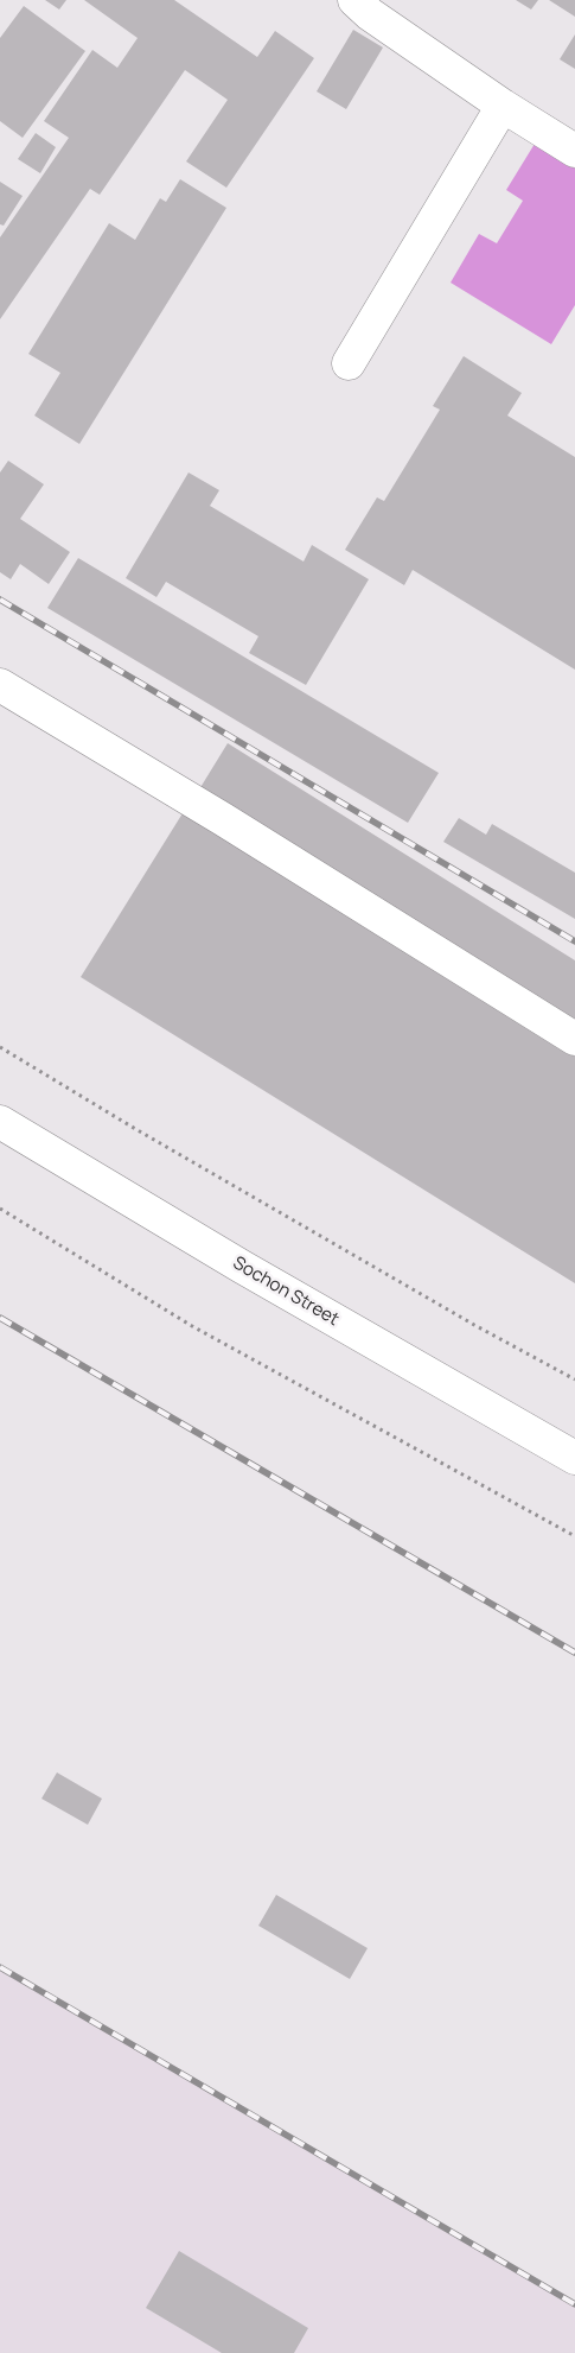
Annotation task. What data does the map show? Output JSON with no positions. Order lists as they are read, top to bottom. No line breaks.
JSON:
{"streets":{"street":["Sochon Street"]}}
